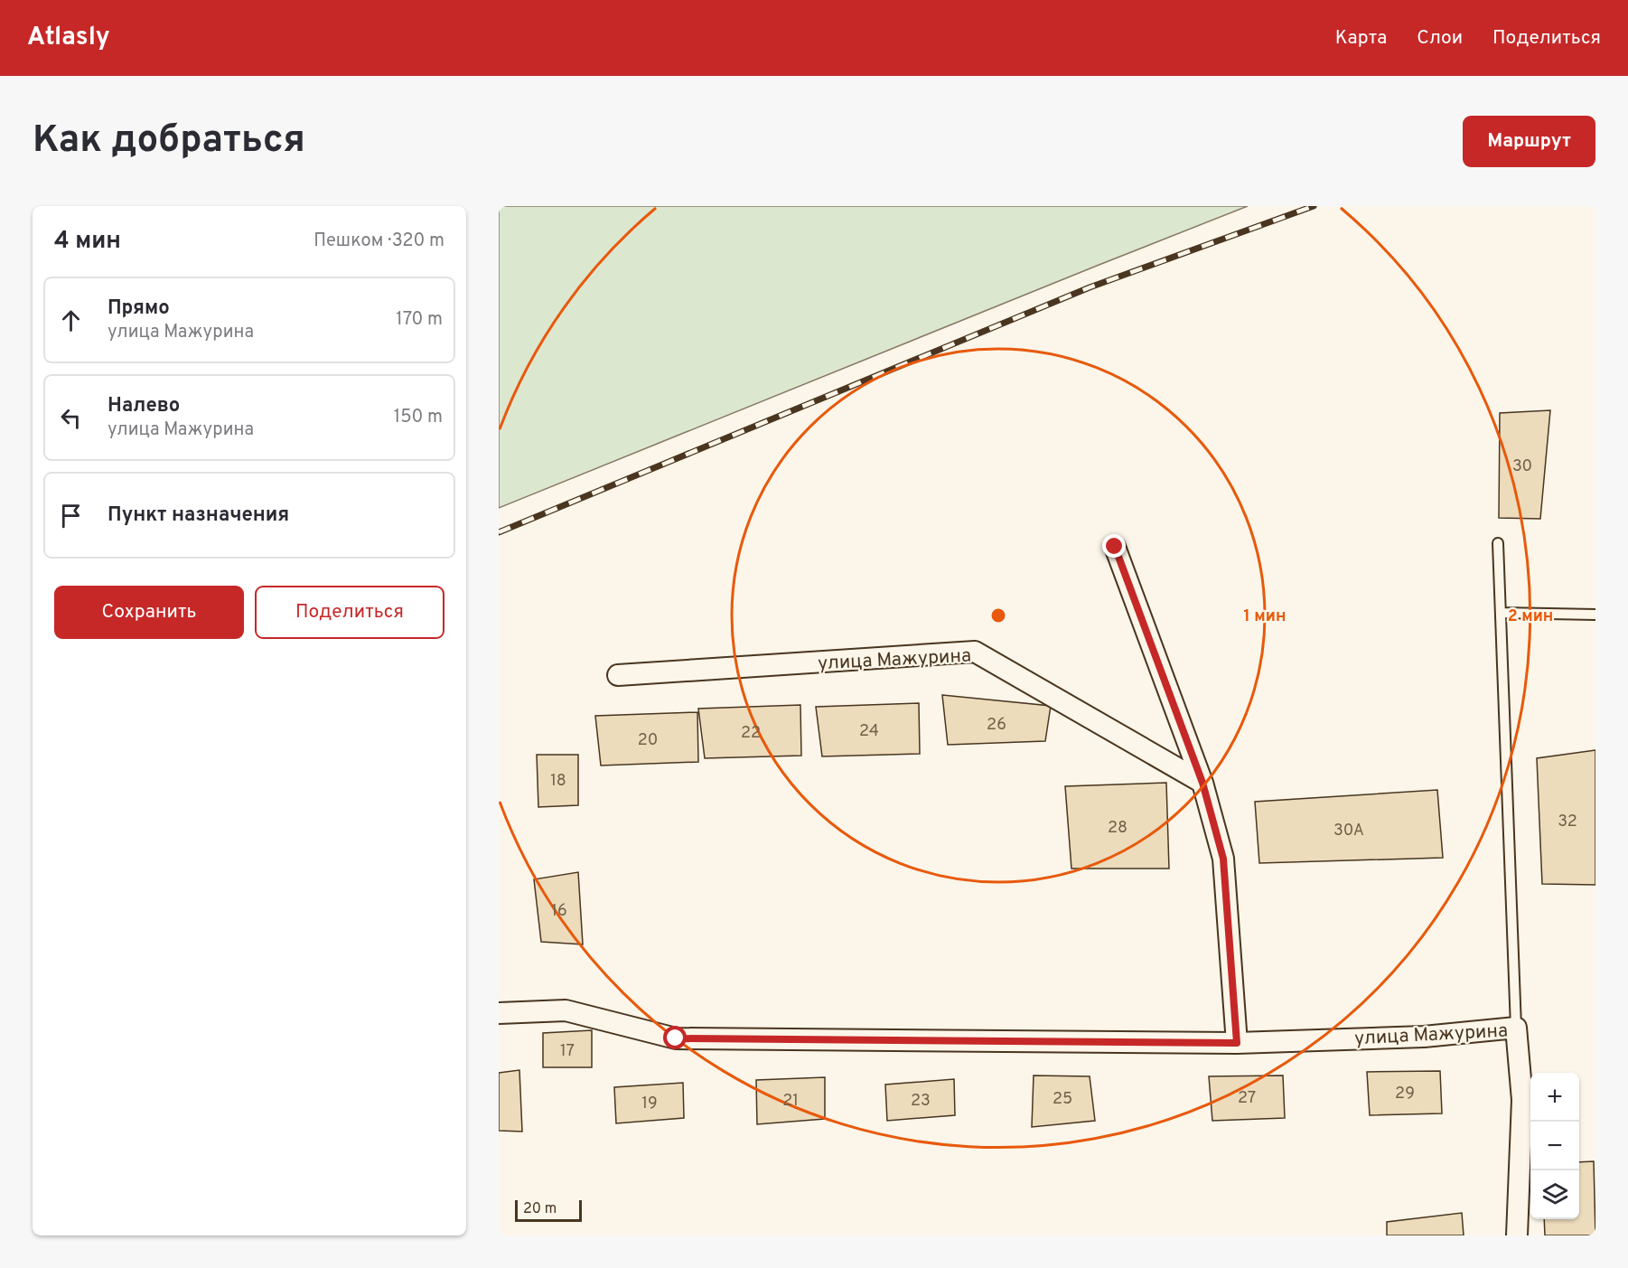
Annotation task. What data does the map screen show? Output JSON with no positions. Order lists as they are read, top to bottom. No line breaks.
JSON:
{"streets":{"street":["улица Мажурина"]},"house_numbers":["30","26","24","22","20","18","32","28","30A","16","17","29","27","25","21","23","19"],"scale_bar":"20 m","page":{"header":"Atlasly","nav":["Карта","Слои","Поделиться"],"buttons":["Маршрут",["Сохранить","Поделиться"]],"title":"Как добраться","heading":["4 мин","Пешком · 320 m"],"list":[["Прямо","улица Мажурина","170 m"],["Налево","улица Мажурина","150 m"],"Пункт назначения"],"map_buttons":["+","−"],"scale":"20 m"},"rings":["1 мин","2 мин"]}
